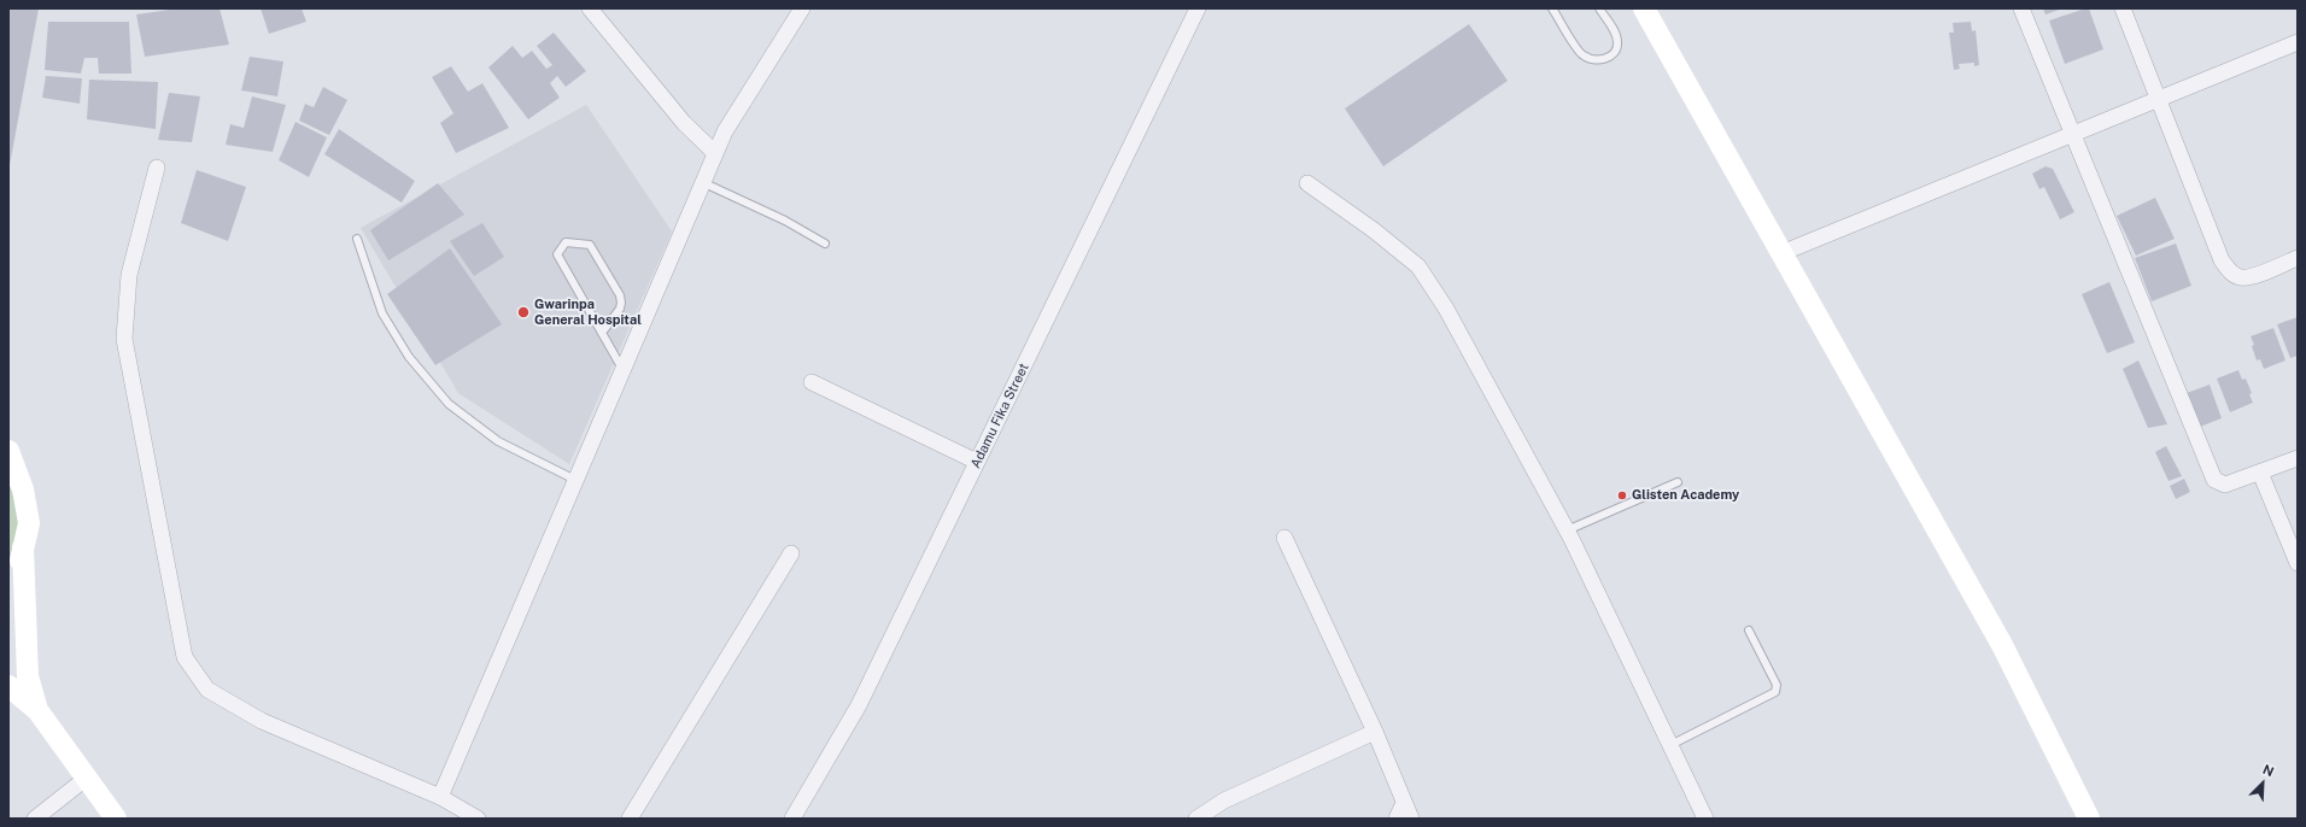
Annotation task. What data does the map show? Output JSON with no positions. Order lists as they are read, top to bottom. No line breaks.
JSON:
{"streets":{"street":["Adamu Fika Street"]},"places":["Gwarinpa General Hospital","Glisten Academy"],"north":"top right"}
